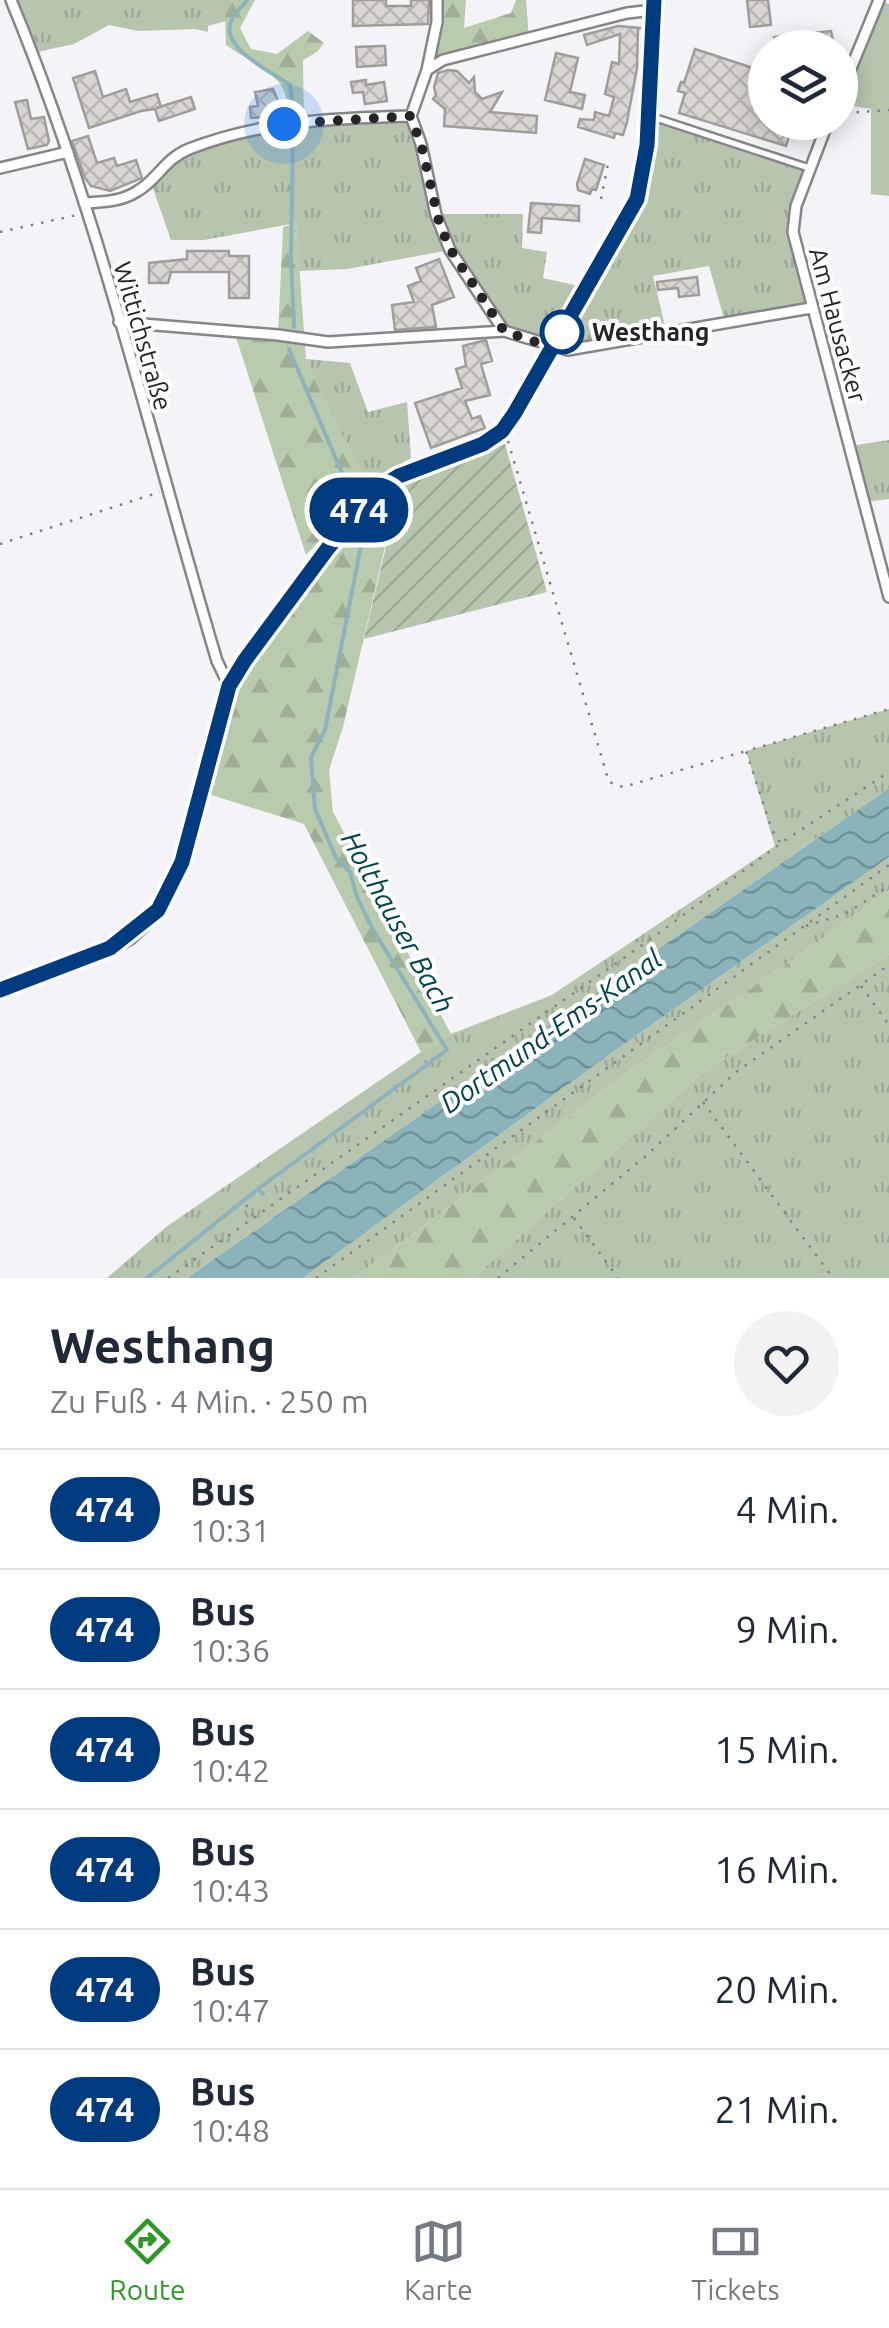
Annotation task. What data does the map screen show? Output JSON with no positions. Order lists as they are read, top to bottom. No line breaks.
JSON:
{"streets":{"street":["Am Hausacker","Wittichstraße"]},"water":["Holthauser Bach","Dortmund-Ems-Kanal"],"places":["Westhang"],"lines":["bus line 474"],"page":{"on_map":"474","heading":["Westhang","Zu Fuß · 4 Min. · 250 m"],"list":[{"mark":"474","name":"Bus","note":"10:31","value":"4 Min."},{"mark":"474","name":"Bus","note":"10:36","value":"9 Min."},{"mark":"474","name":"Bus","note":"10:42","value":"15 Min."},{"mark":"474","name":"Bus","note":"10:43","value":"16 Min."},{"mark":"474","name":"Bus","note":"10:47","value":"20 Min."},{"mark":"474","name":"Bus","note":"10:48","value":"21 Min."}],"tabs":["Route","Karte","Tickets"]}}
